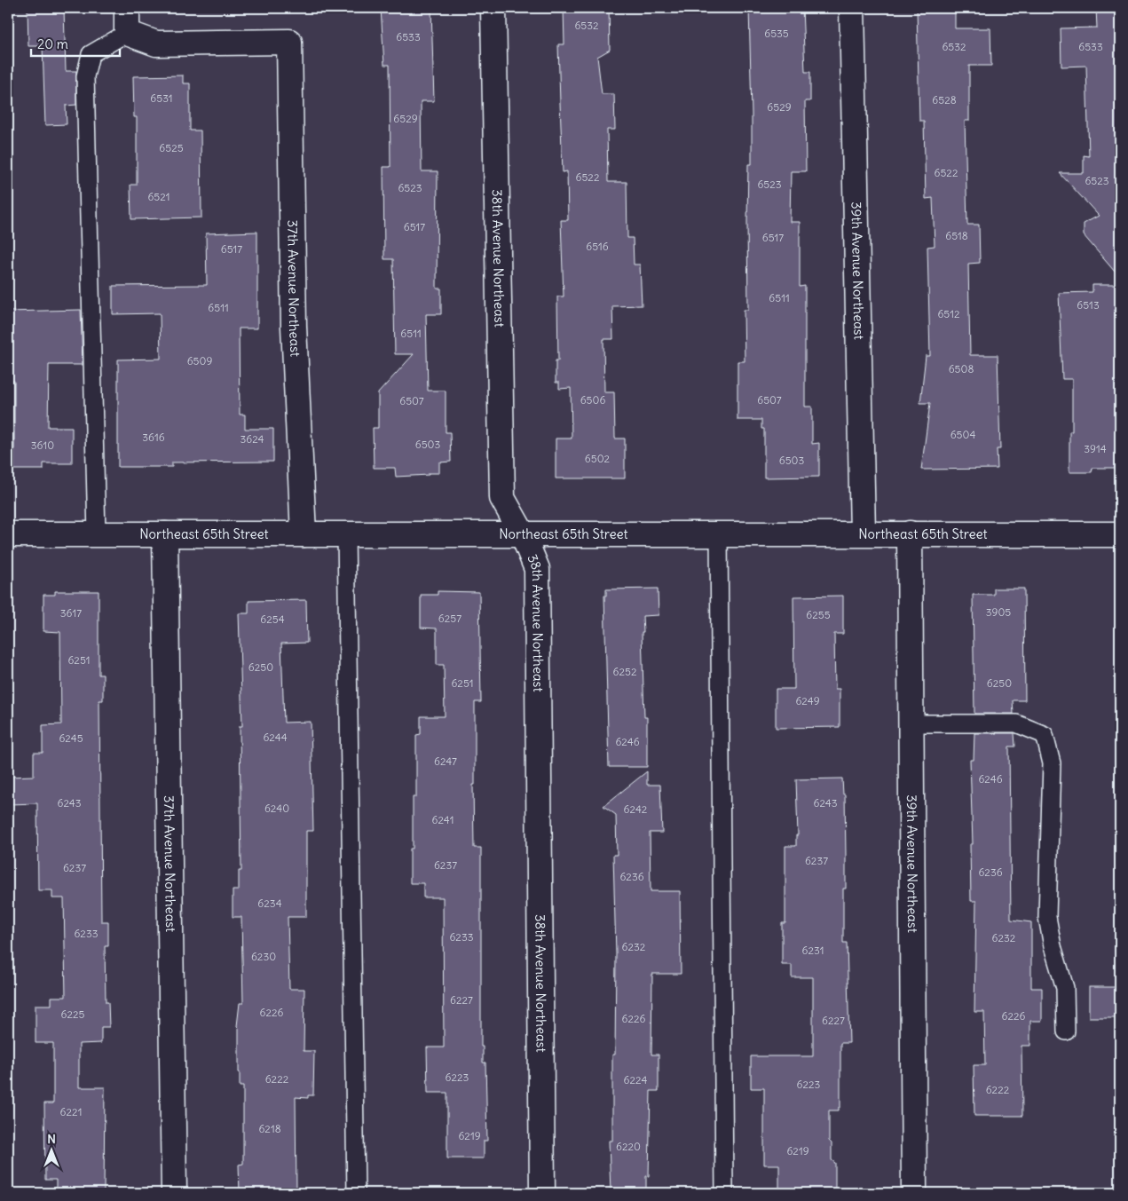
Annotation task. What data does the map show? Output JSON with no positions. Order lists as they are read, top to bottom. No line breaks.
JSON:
{"streets":{"street":["38th Avenue Northeast","39th Avenue Northeast","37th Avenue Northeast","Northeast 65th Street"]},"crossings":[["38th Avenue Northeast","Northeast 65th Street"],["39th Avenue Northeast","Northeast 65th Street"],["37th Avenue Northeast","Northeast 65th Street"]],"house_numbers":["6532","6535","6533","6532","6533","6531","6528","6529","6529","6525","6522","6522","6523","6523","6523","6521","6517","6518","6517","6516","6517","6511","6513","6511","6512","6511","6509","6508","6506","6507","6507","6504","3616","3624","6503","3610","3914","6502","6503","3905","3617","6255","6257","6254","6251","6250","6252","6251","6250","6249","6244","6245","6246","6247","6246","6243","6243","6240","6242","6241","6237","6237","6237","6236","6236","6234","6233","6233","6232","6232","6231","6230","6227","6226","6225","6226","6226","6227","6223","6222","6224","6223","6222","6221","6218","6219","6220","6219"],"scale_bar":"20 m","north":"top"}
